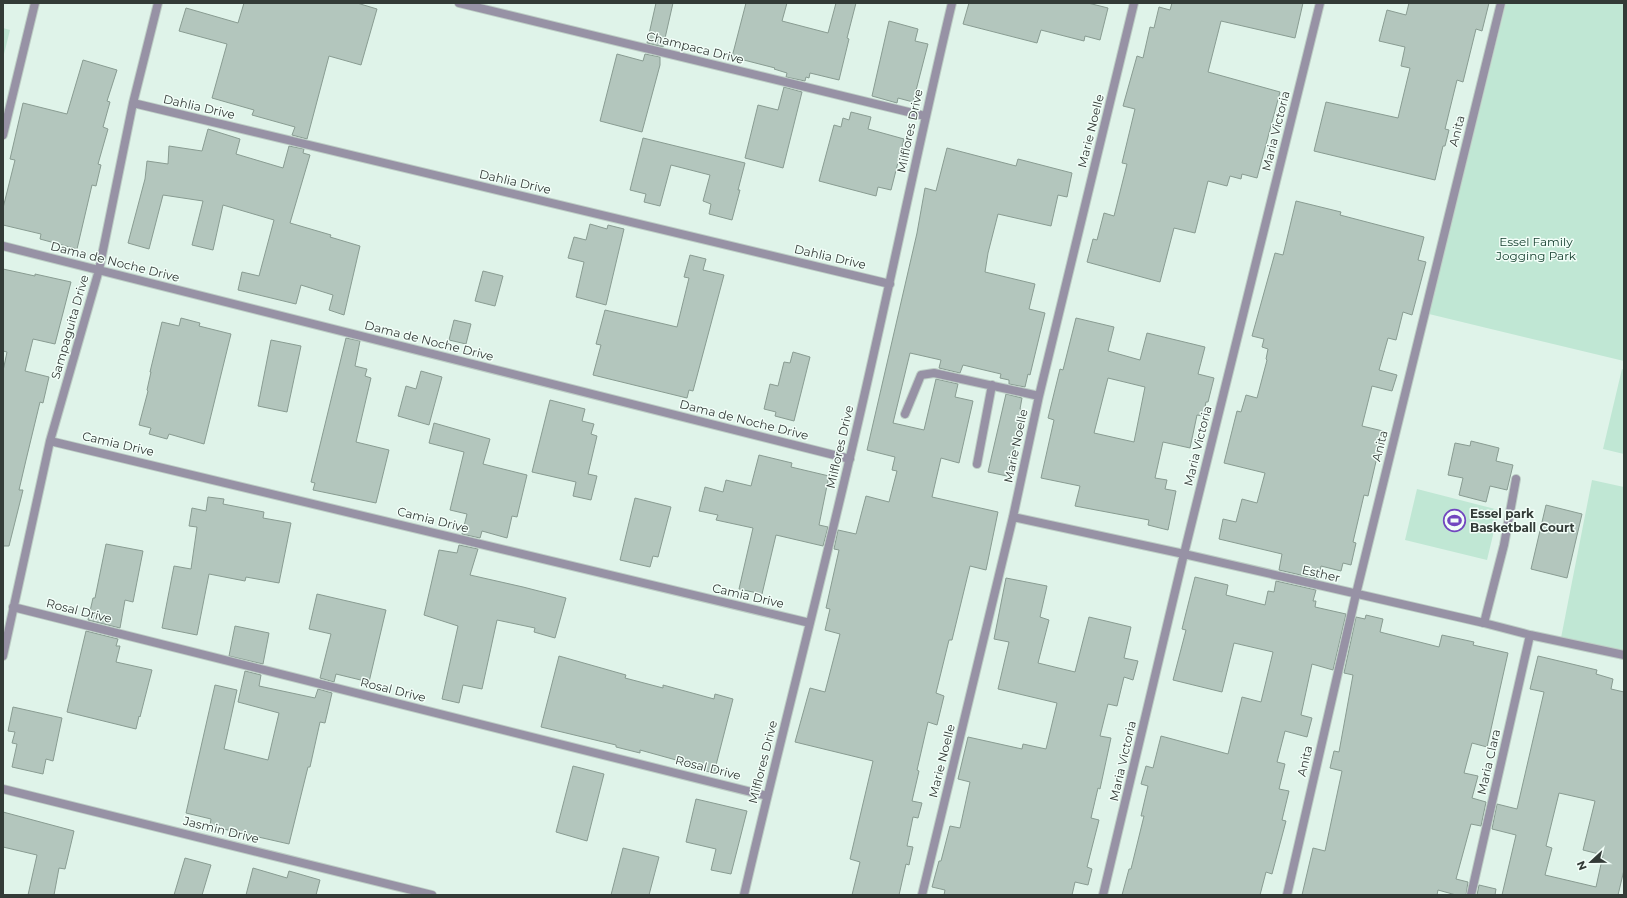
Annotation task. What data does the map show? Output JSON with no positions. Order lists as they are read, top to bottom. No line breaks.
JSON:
{"streets":{"street":["Champaca Drive","Dahlia Drive","Milflores Drive","Marie Noelle","Maria Victoria","Anita","Dama de Noche Drive","Sampaguita Drive","Camia Drive","Esther","Rosal Drive","Maria Clara","Jasmin Drive"]},"crossings":[["Champaca Drive","Milflores Drive"],["Dahlia Drive","Milflores Drive"],["Dahlia Drive","Sampaguita Drive"],["Milflores Drive","Dama de Noche Drive"],["Milflores Drive","Camia Drive"],["Milflores Drive","Rosal Drive"],["Marie Noelle","Esther"],["Maria Victoria","Esther"],["Anita","Esther"],["Dama de Noche Drive","Sampaguita Drive"],["Sampaguita Drive","Camia Drive"],["Sampaguita Drive","Rosal Drive"],["Esther","Maria Clara"]],"parks":["Essel Family Jogging Park"],"places":{"sports":["Essel park Basketball Court"]},"north":"left"}
